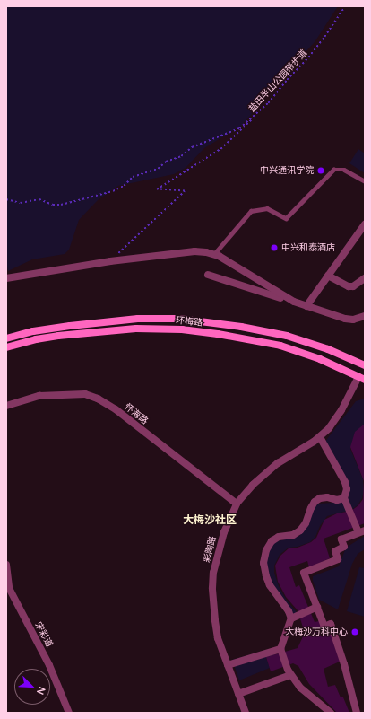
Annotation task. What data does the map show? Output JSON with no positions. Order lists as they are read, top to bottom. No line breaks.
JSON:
{"streets":{"main road":["环梅路"],"street":["怀海路","彩陶路","宋彩道"],"path":["盐田半山公园带步道"]},"crossings":[["环梅路","彩陶路"],["怀海路","彩陶路"]],"districts":["大梅沙社区"],"places":["中兴通讯学院","中兴和泰酒店","大梅沙万科中心"],"north":"bottom right"}
